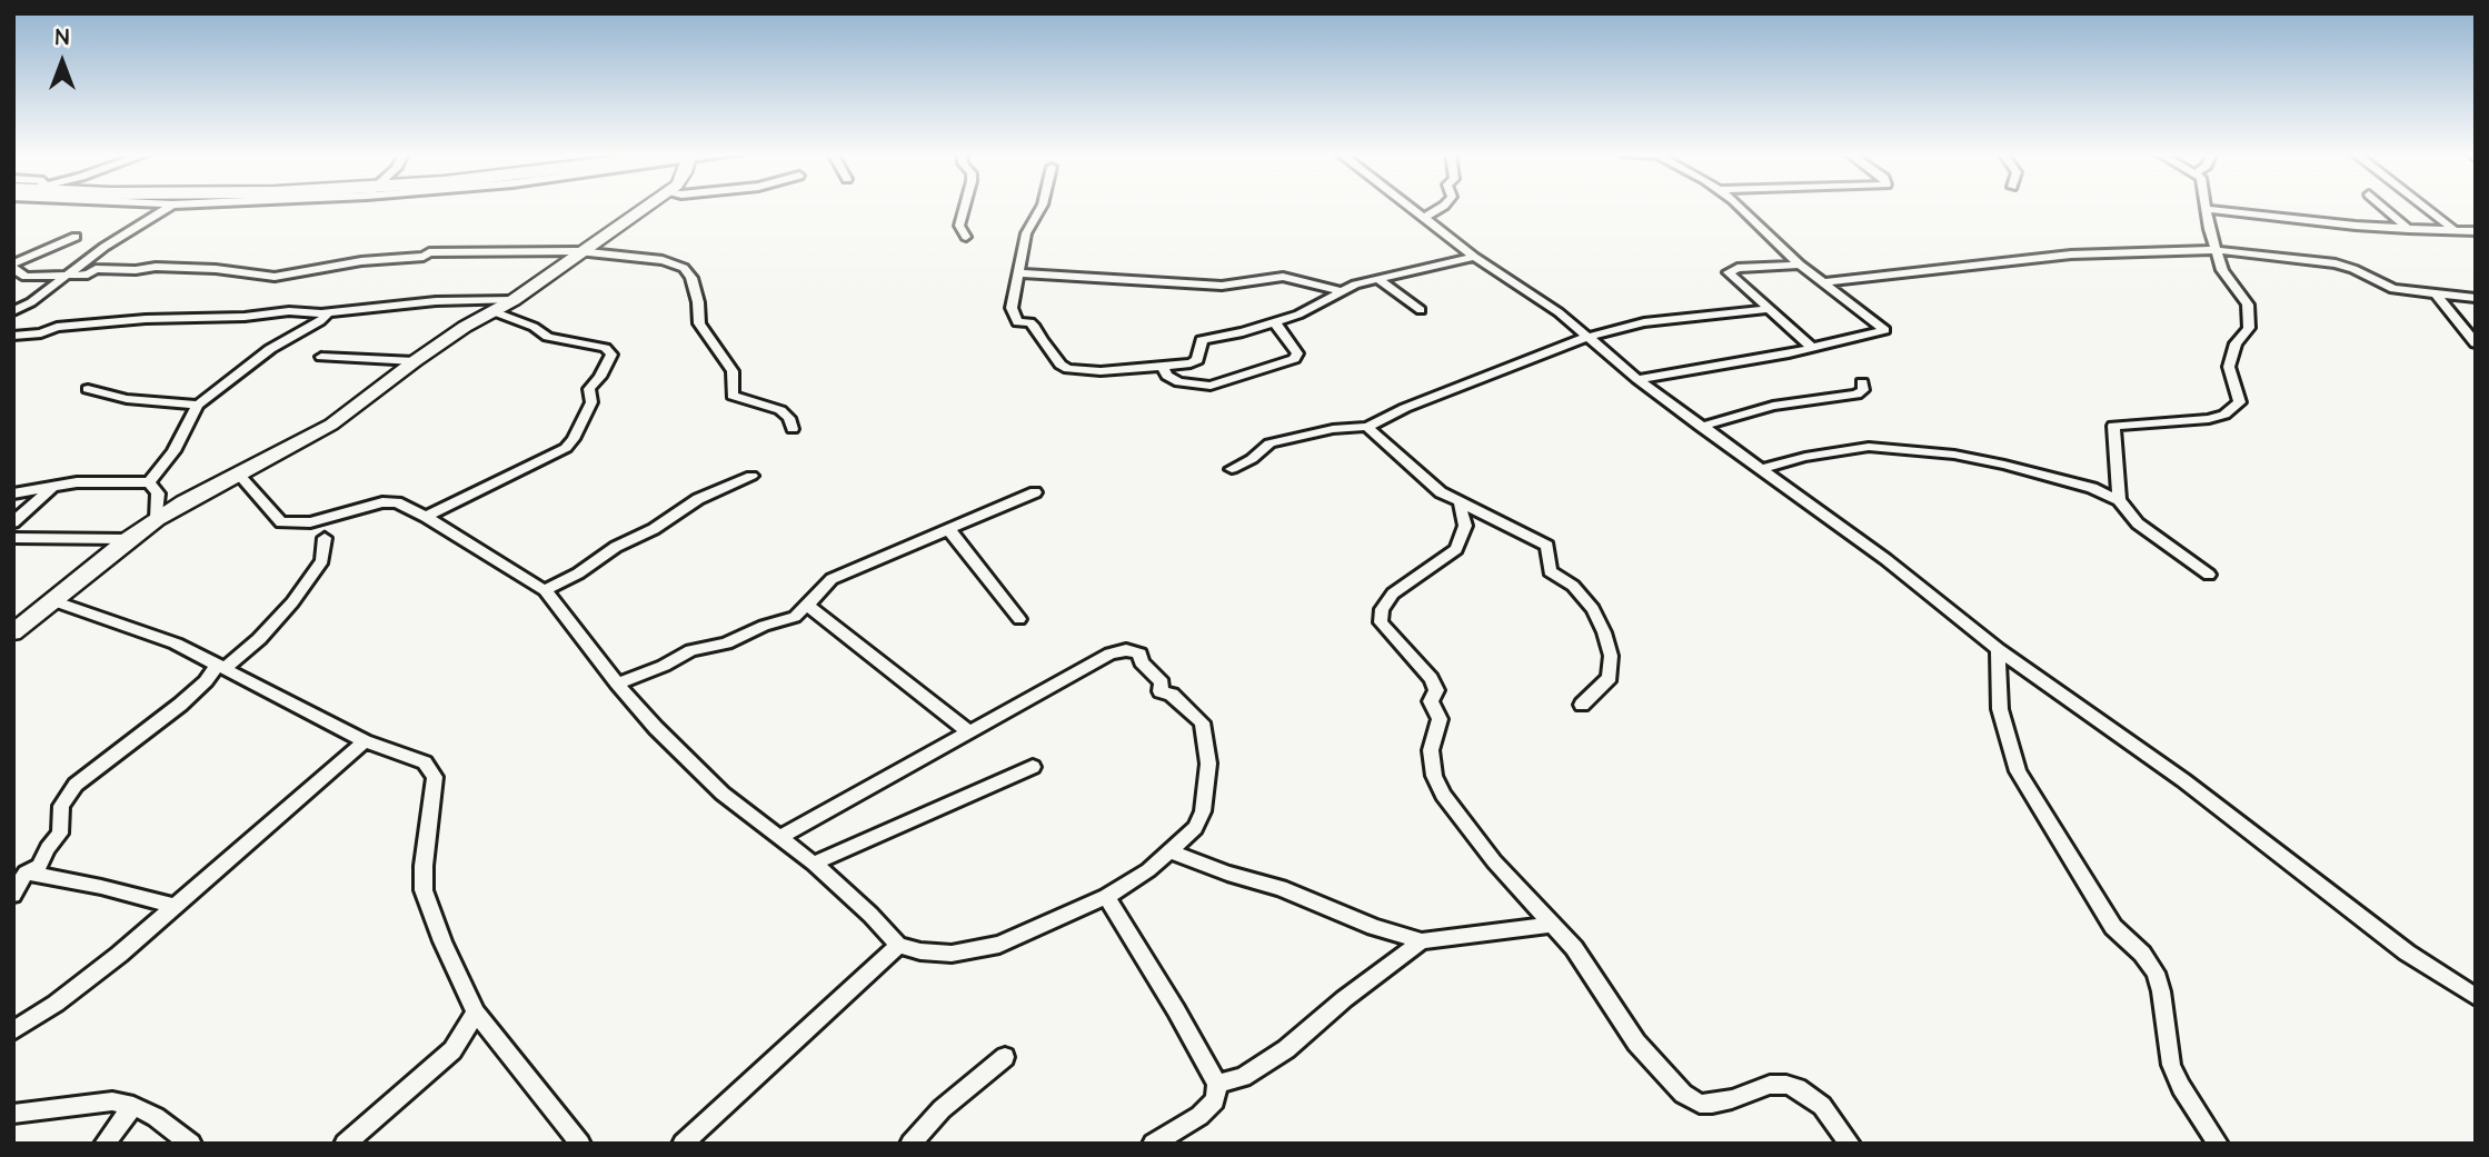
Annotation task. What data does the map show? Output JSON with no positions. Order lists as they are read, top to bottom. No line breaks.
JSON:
{"north":"top"}
